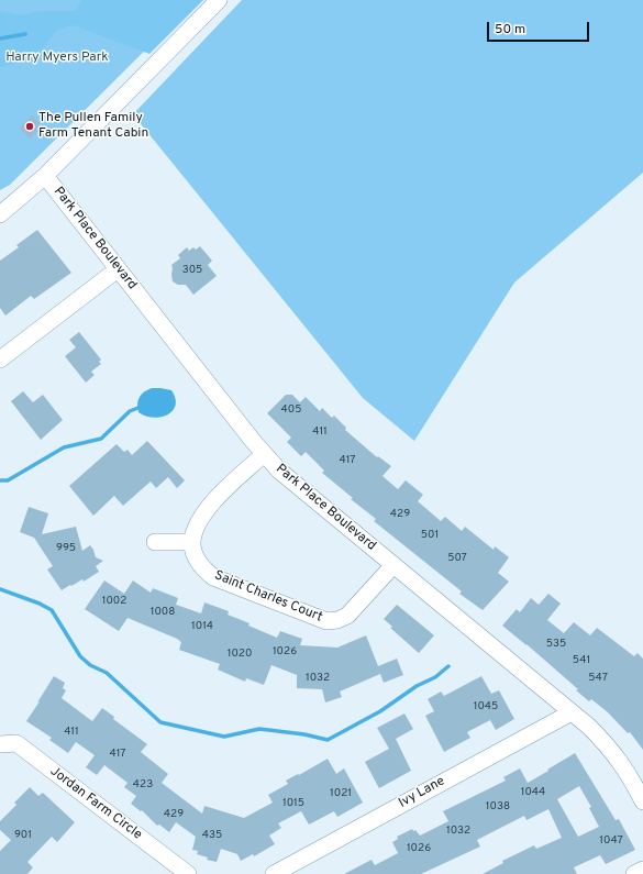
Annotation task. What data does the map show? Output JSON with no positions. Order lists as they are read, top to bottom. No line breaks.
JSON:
{"streets":{"street":["Park Place Boulevard","Saint Charles Court","Ivy Lane","Jordan Farm Circle"]},"crossings":[["Park Place Boulevard","Saint Charles Court"],["Park Place Boulevard","Ivy Lane"]],"parks":["Harry Myers Park"],"places":["The Pullen Family Farm Tenant Cabin"],"house_numbers":["305","405","411","417","429","501","995","507","1002","1008","1014","535","1026","1020","541","1032","547","1045","411","417","423","1044","1021","1015","1038","429","1032","901","435","1047","1026"],"scale_bar":"50 m"}
